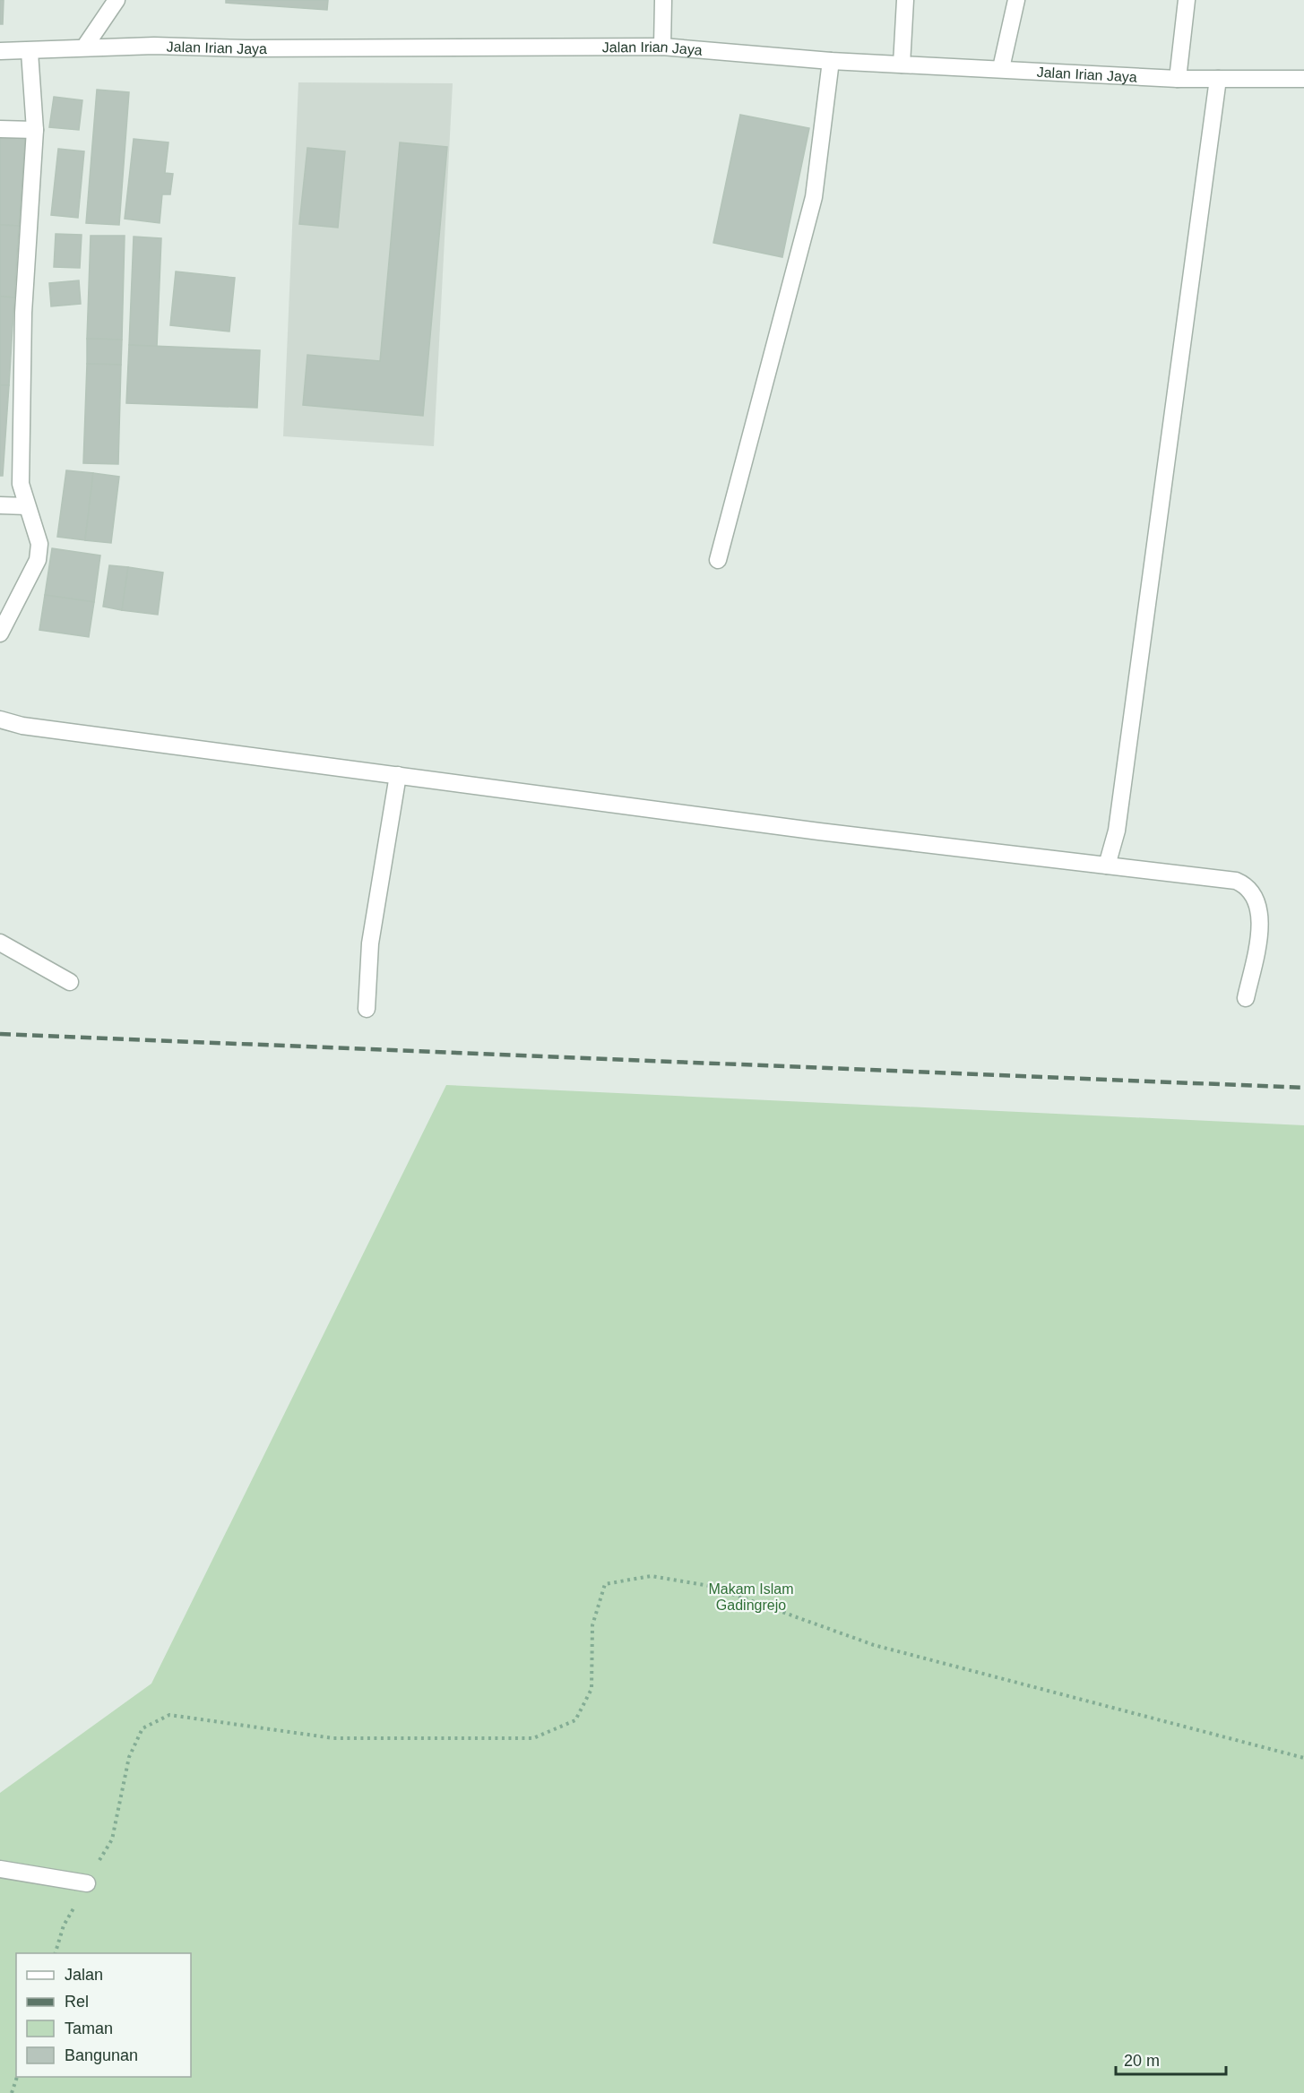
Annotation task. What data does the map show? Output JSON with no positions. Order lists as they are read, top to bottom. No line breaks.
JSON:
{"streets":{"street":["Jalan Irian Jaya"]},"parks":["Makam Islam Gadingrejo"],"legend":["Jalan","Rel","Taman","Bangunan"],"scale_bar":"20 m"}
